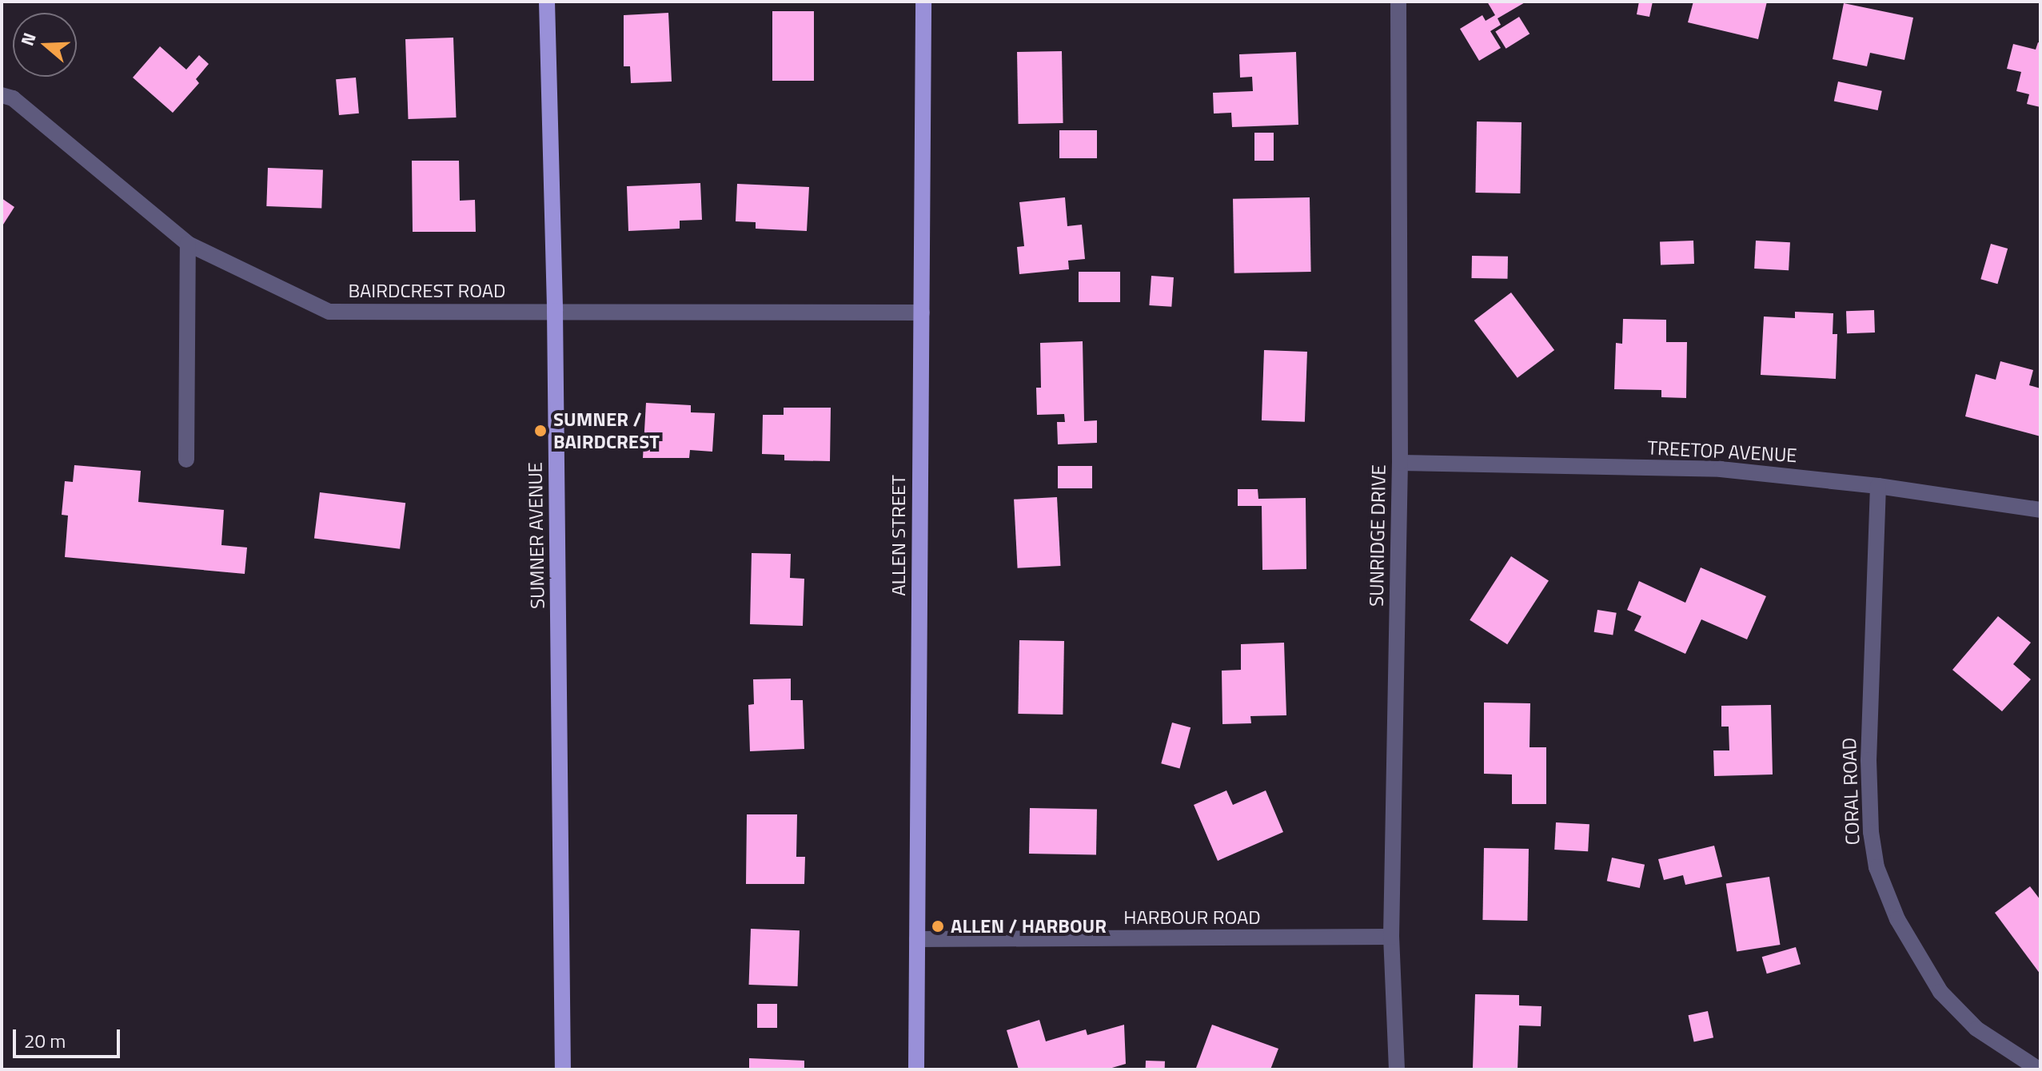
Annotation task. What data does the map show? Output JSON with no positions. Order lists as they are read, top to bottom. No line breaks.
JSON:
{"streets":{"main road":["SUMNER AVENUE","ALLEN STREET"],"street":["BAIRDCREST ROAD","TREETOP AVENUE","SUNRIDGE DRIVE","CORAL ROAD","HARBOUR ROAD"]},"crossings":[["BAIRDCREST ROAD","SUMNER AVENUE"],["BAIRDCREST ROAD","ALLEN STREET"],["TREETOP AVENUE","SUNRIDGE DRIVE"],["TREETOP AVENUE","CORAL ROAD"],["ALLEN STREET","HARBOUR ROAD"],["SUNRIDGE DRIVE","HARBOUR ROAD"]],"places":["SUMNER / BAIRDCREST","ALLEN / HARBOUR"],"scale_bar":"20 m","north":"left"}
